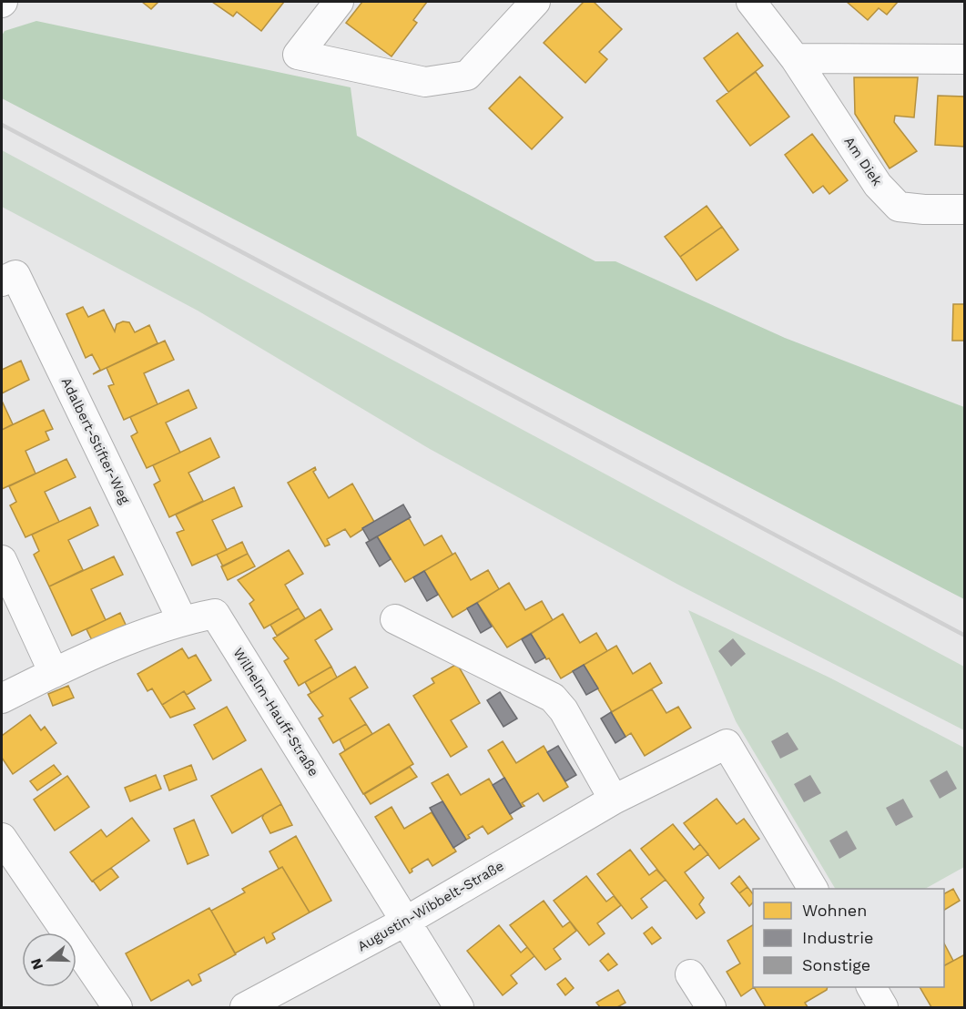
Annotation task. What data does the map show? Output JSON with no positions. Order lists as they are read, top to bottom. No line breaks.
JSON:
{"streets":{"street":["Am Diek","Adalbert-Stifter-Weg","Wilhelm-Hauff-Straße","Augustin-Wibbelt-Straße"]},"crossings":[["Adalbert-Stifter-Weg","Wilhelm-Hauff-Straße"],["Wilhelm-Hauff-Straße","Augustin-Wibbelt-Straße"]],"legend":["Wohnen","Industrie","Sonstige"],"north":"left"}
